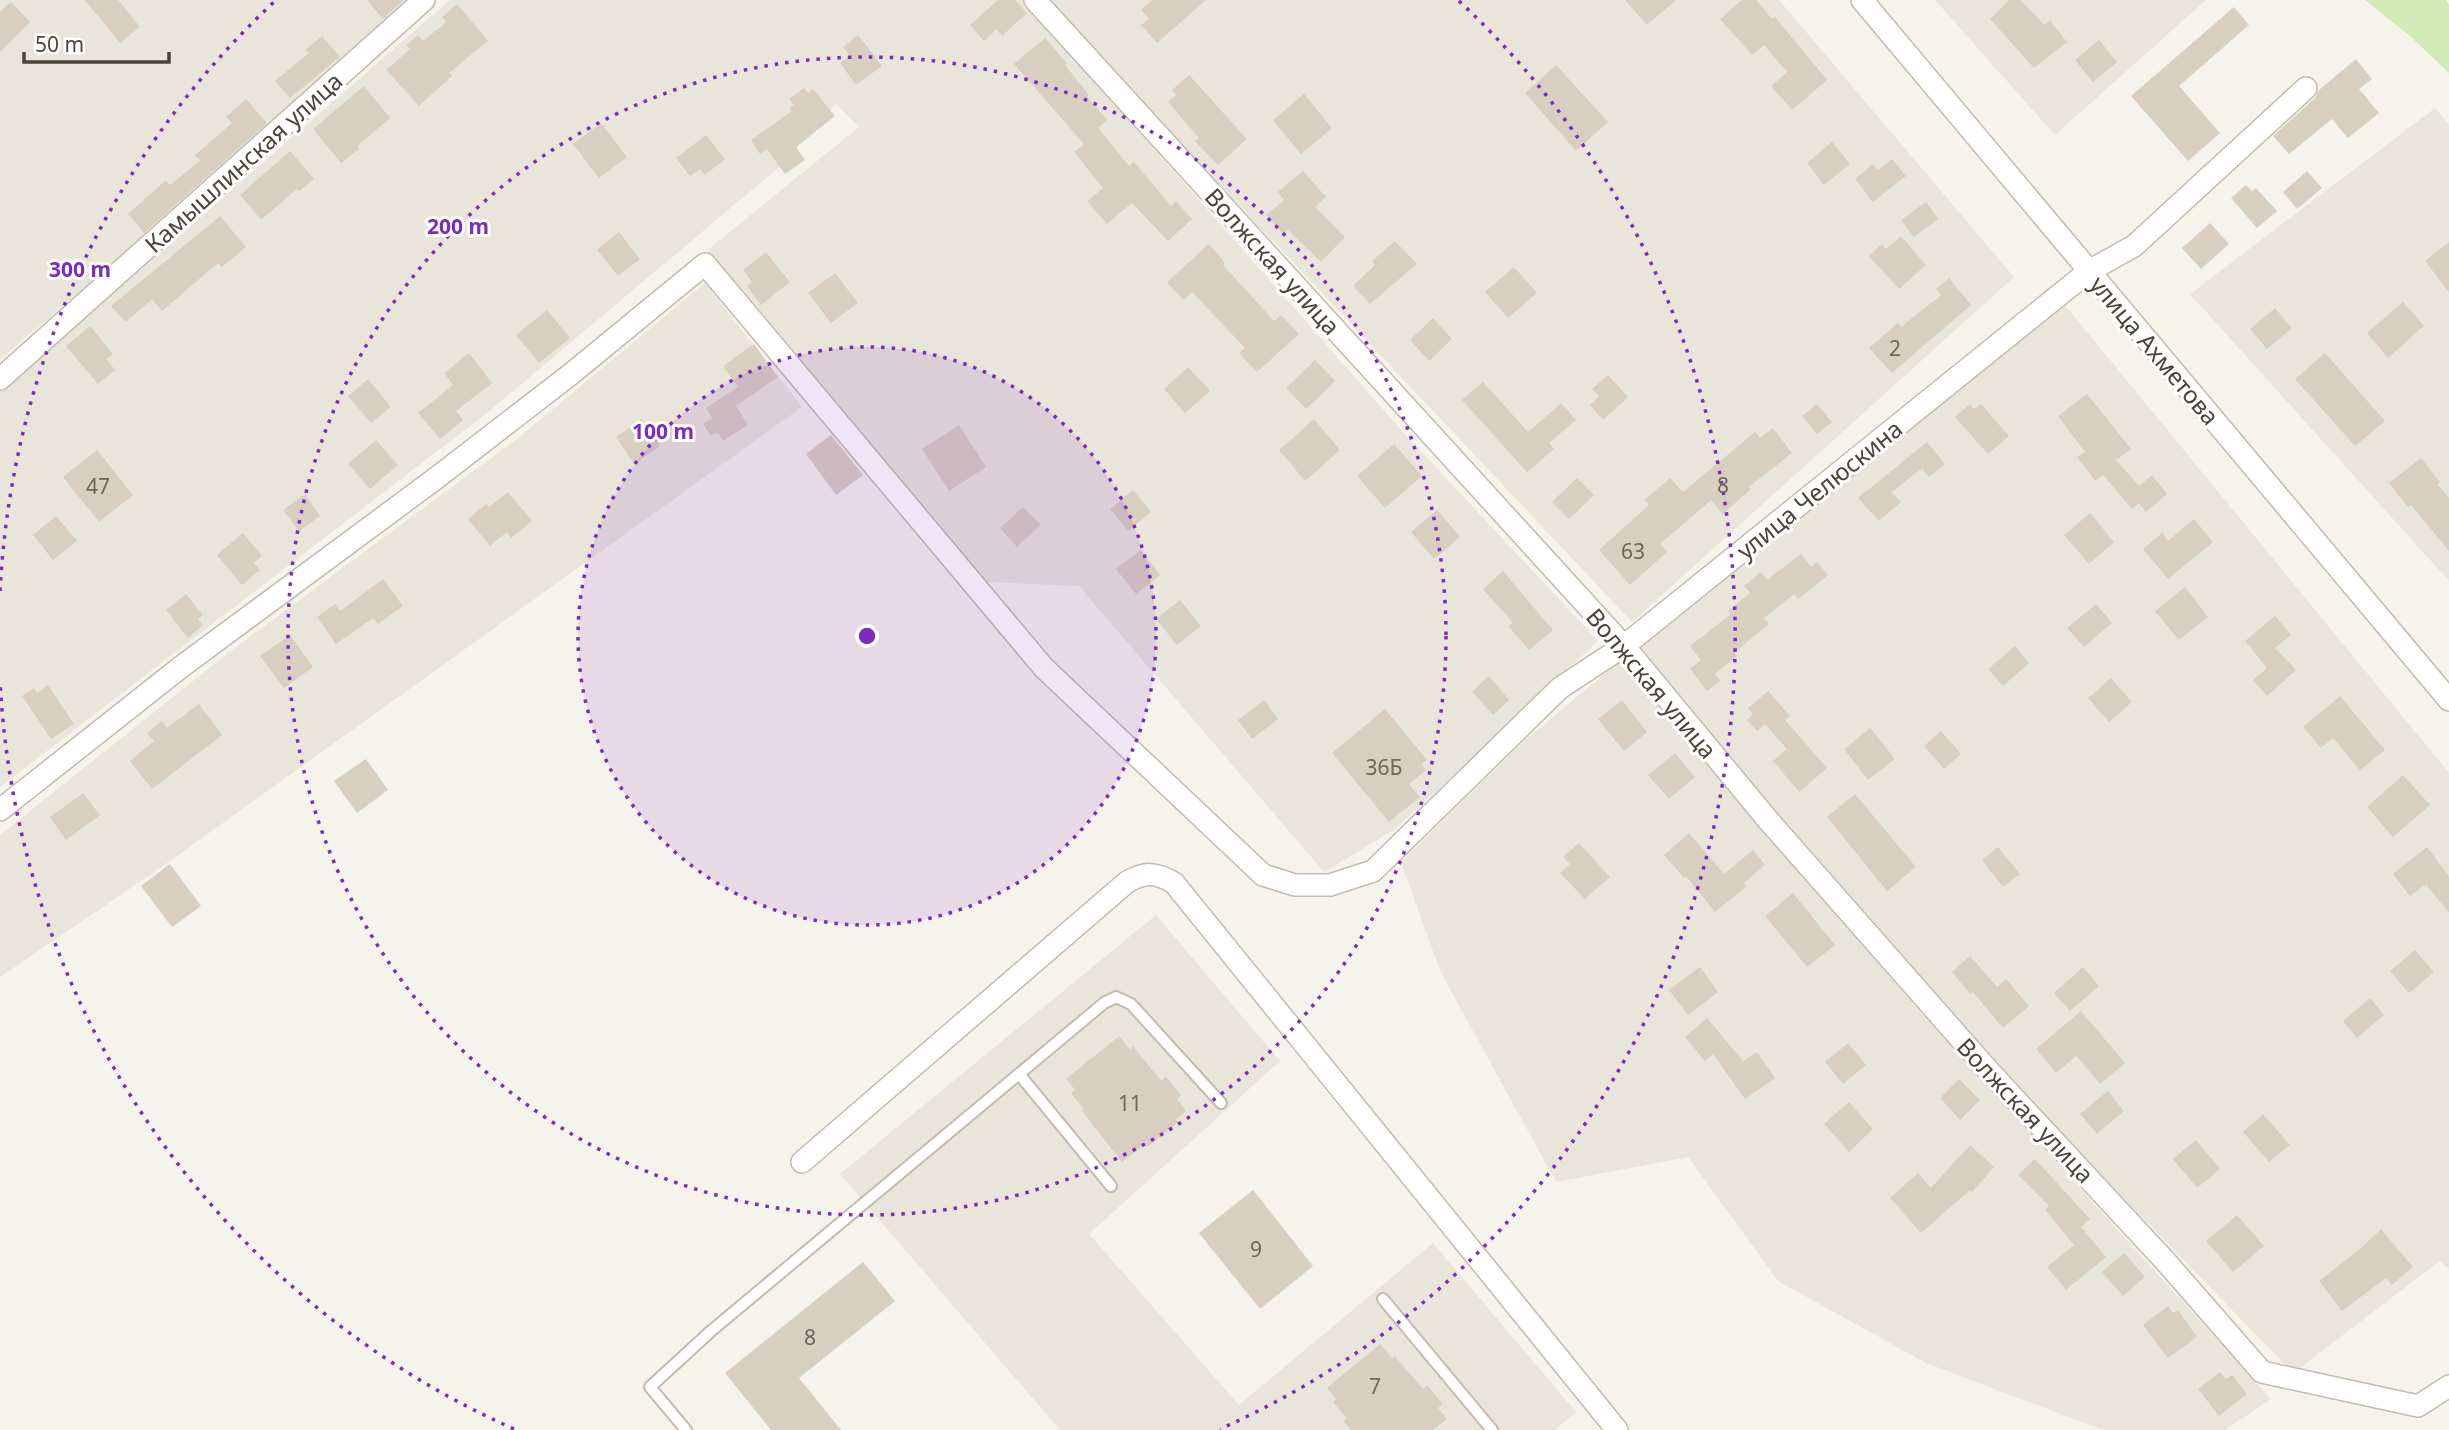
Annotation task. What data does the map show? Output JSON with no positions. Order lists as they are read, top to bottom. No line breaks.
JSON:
{"streets":{"street":["Камышлинская улица","Волжская улица","улица Ахметова","улица Челюскина"]},"crossings":[["Волжская улица","улица Челюскина"],["улица Ахметова","улица Челюскина"]],"house_numbers":["2","8","47","63","36Б","11","9","8","7"],"scale_bar":"50 m","rings":["200 m","300 m","100 m"]}
